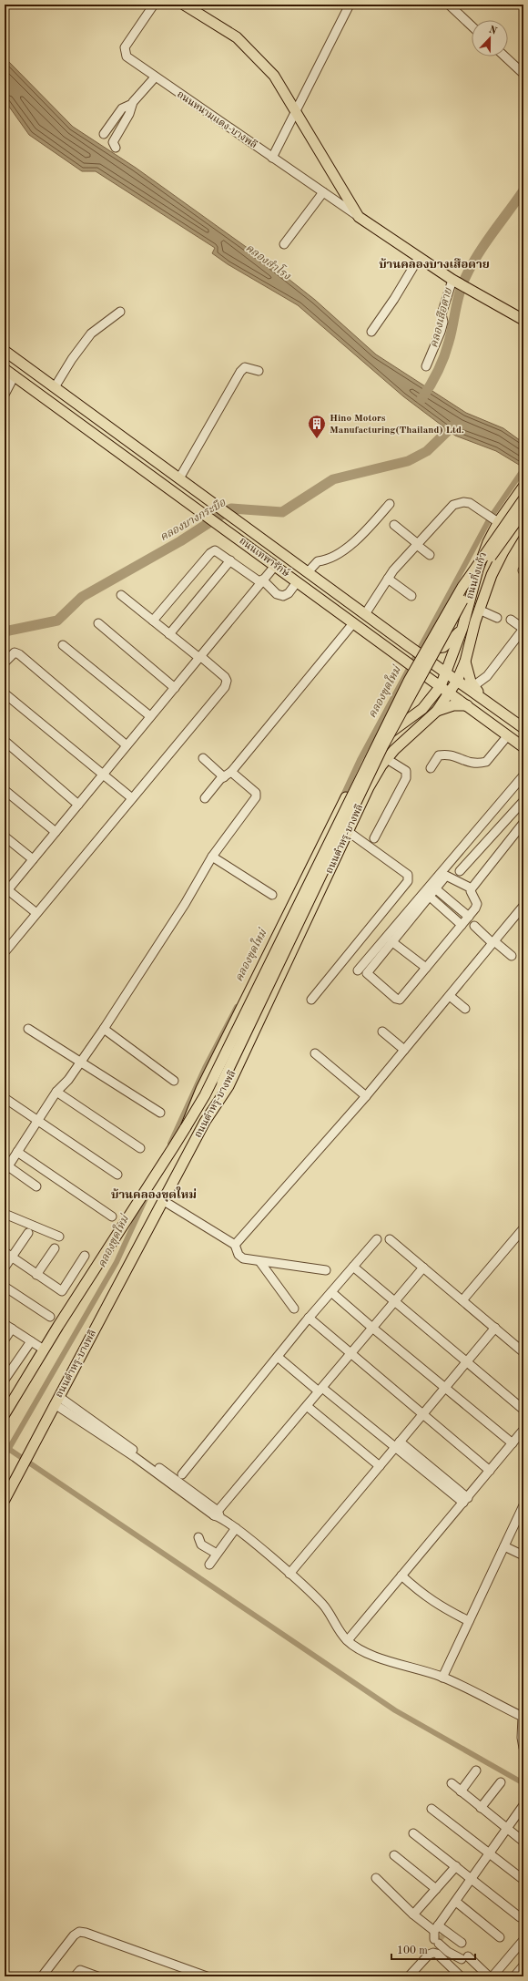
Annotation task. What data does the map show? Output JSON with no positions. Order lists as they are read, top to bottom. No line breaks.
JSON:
{"streets":{"main road":["ถนนหนามแดง-บางพลี","ถนนเทพารักษ์","ถนนกิ่งแก้ว","ถนนตำหรุ-บางพลี"]},"crossings":[["ถนนเทพารักษ์","ถนนกิ่งแก้ว"],["ถนนเทพารักษ์","ถนนตำหรุ-บางพลี"],["ถนนกิ่งแก้ว","ถนนตำหรุ-บางพลี"]],"districts":["บ้านคลองบางเสือตาย","บ้านคลองขุดใหม่"],"water":["คลองสำโรง","คลองเสือตาย","คลองบางกระบือ","คลองขุดใหม่"],"places":{"building":["Hino Motors Manufacturing(Thailand) Ltd."]},"scale_bar":"100 m","north":"top"}
